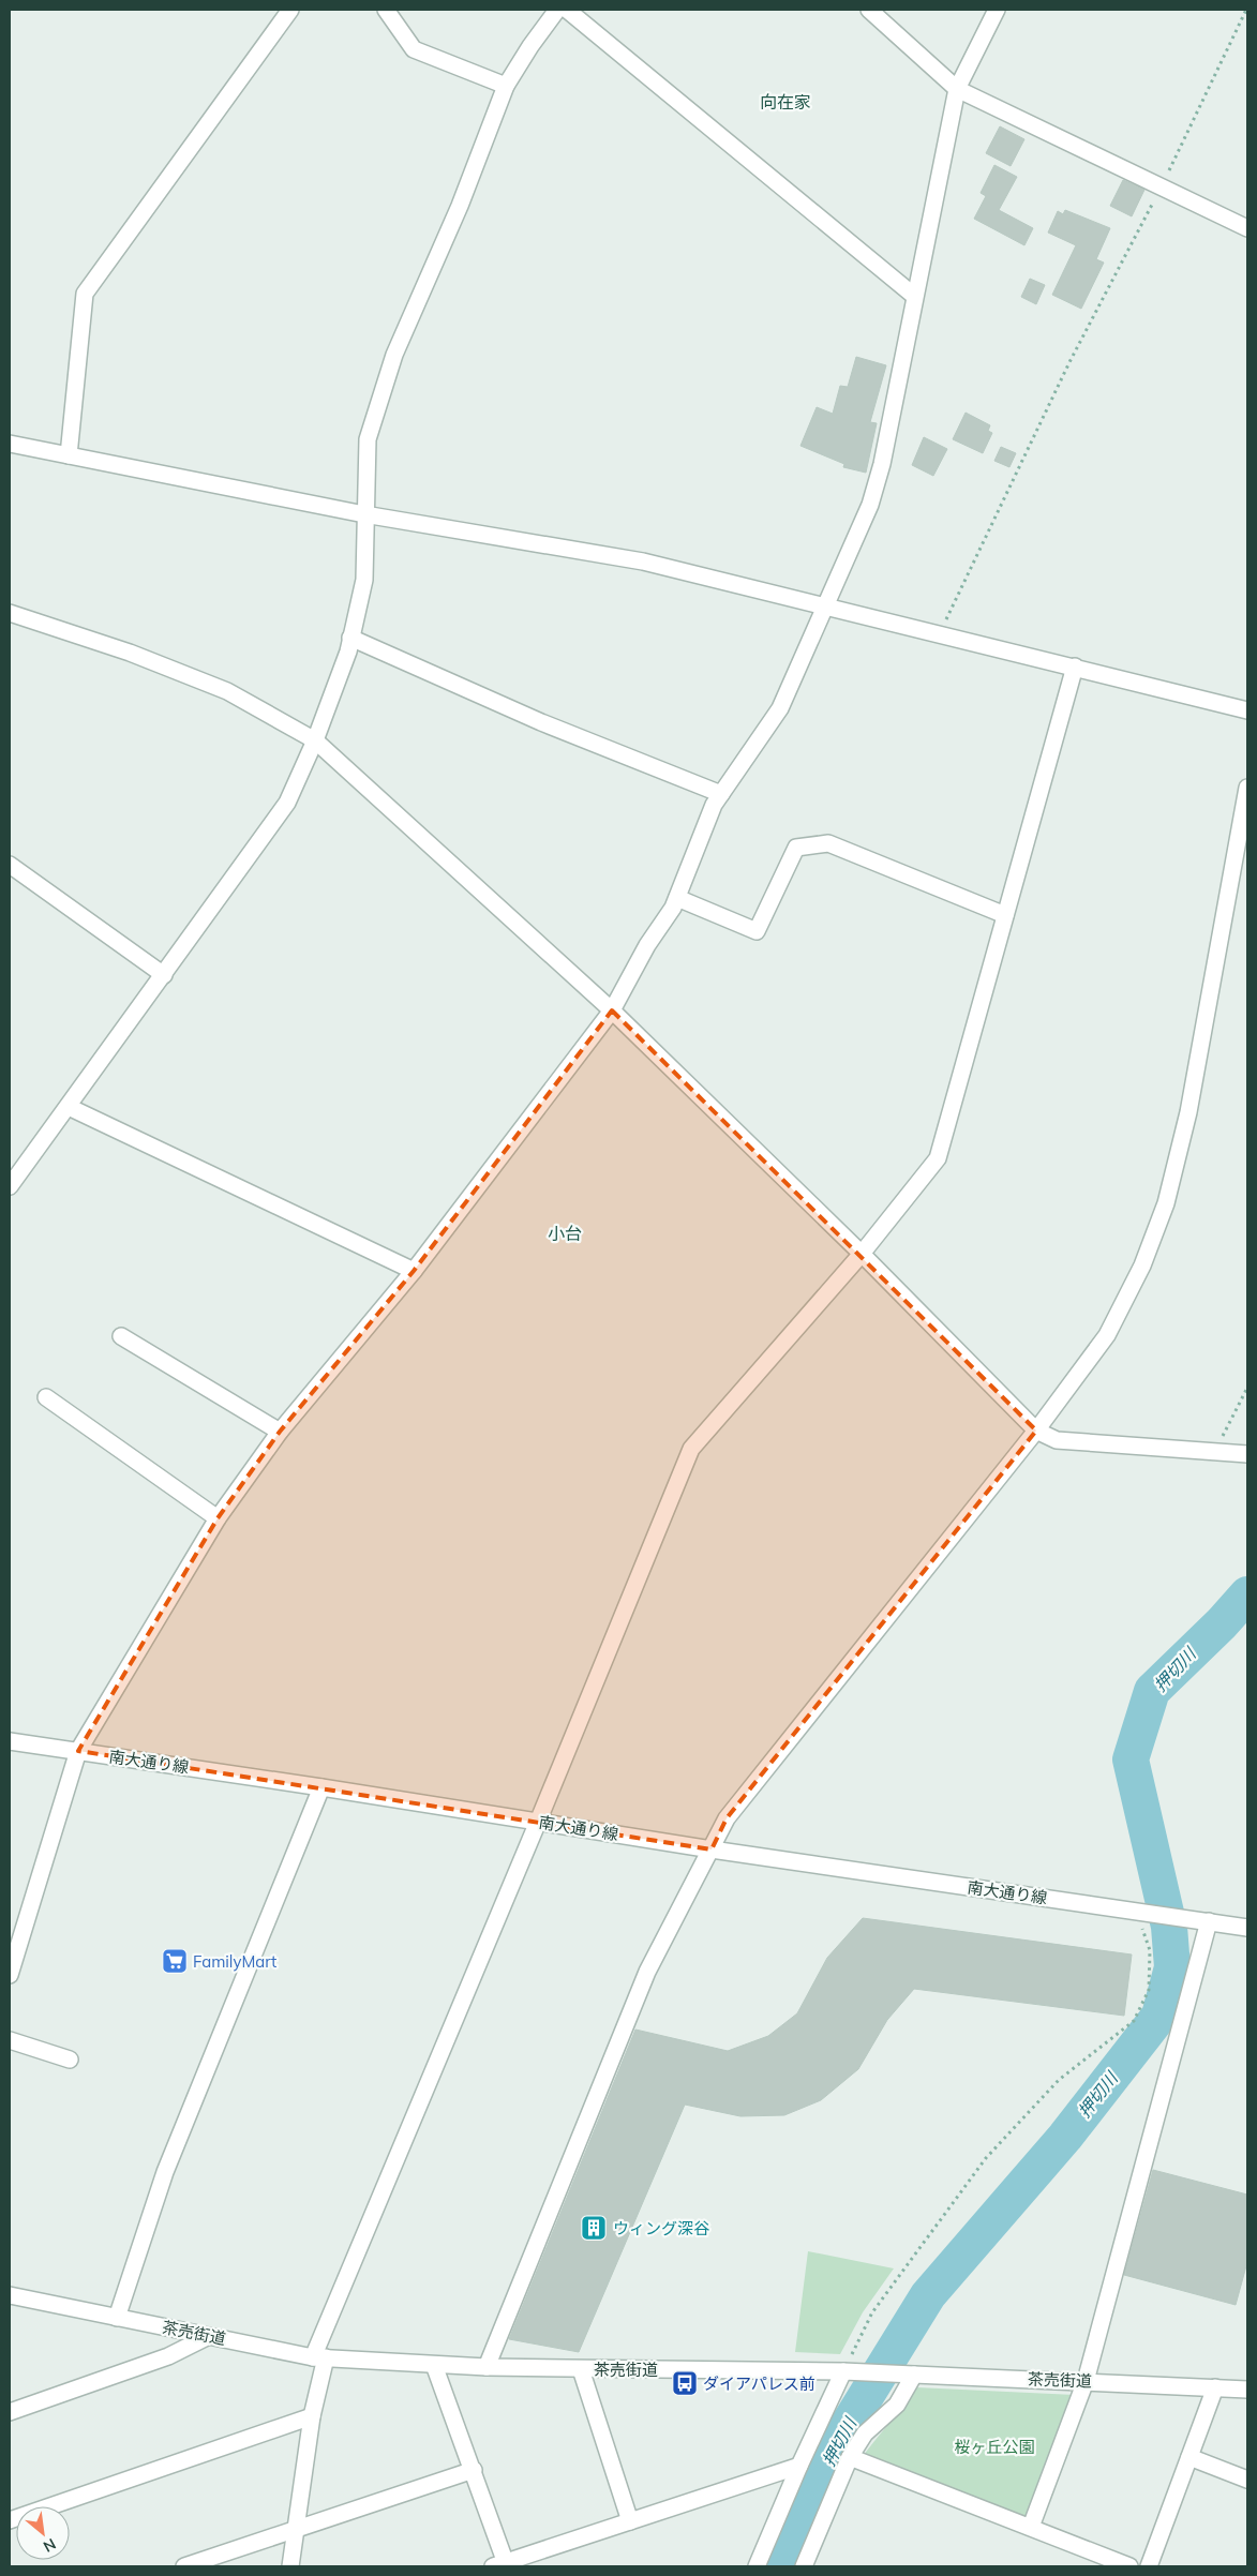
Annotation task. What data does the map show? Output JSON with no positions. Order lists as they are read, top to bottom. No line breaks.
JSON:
{"streets":{"street":["南大通り線","茶売街道"]},"districts":["向在家","小台"],"water":["押切川"],"parks":["桜ヶ丘公園"],"places":{"supermarket":["FamilyMart"],"building":["ウィング深谷"],"bus stop":["ダイアパレス前"]},"north":"bottom right"}
